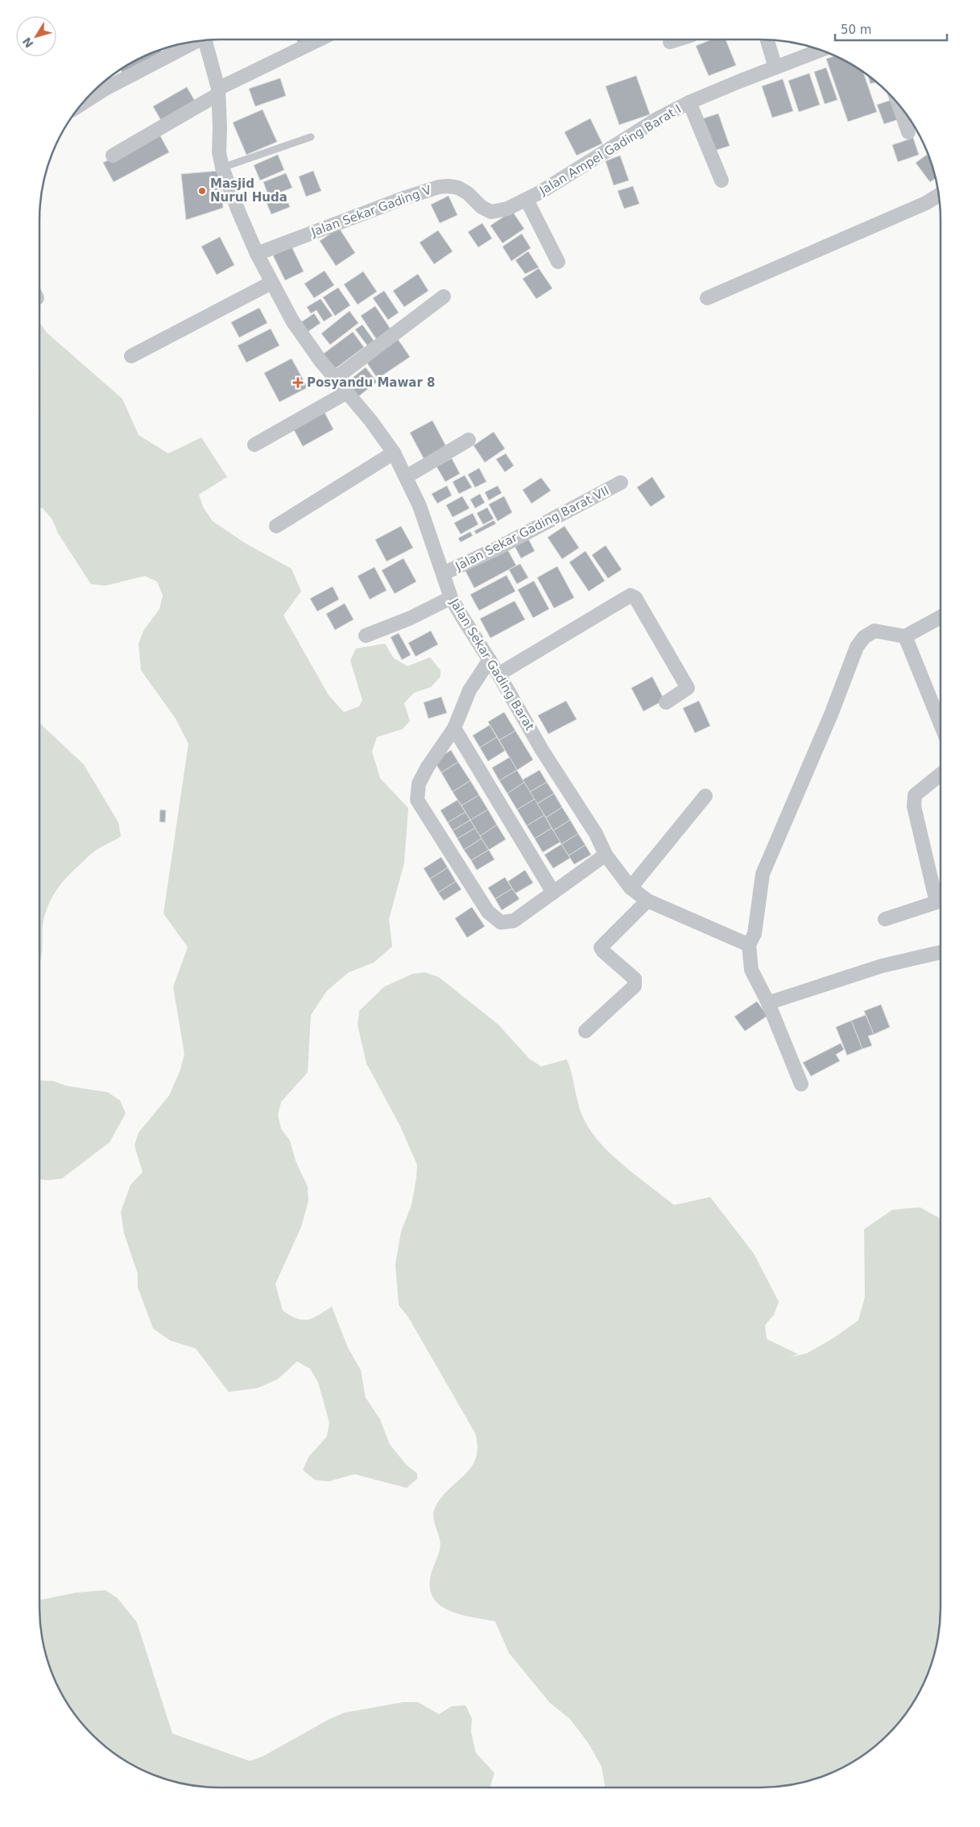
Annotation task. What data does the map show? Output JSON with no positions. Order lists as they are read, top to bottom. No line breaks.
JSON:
{"streets":{"street":["Jalan Ampel Gading Barat I","Jalan Sekar Gading V","Jalan Sekar Gading Barat VII","Jalan Sekar Gading Barat"]},"crossings":[["Jalan Ampel Gading Barat I","Jalan Sekar Gading V"],["Jalan Sekar Gading V","Jalan Sekar Gading Barat"],["Jalan Sekar Gading Barat VII","Jalan Sekar Gading Barat"]],"places":{"other":["Masjid Nurul Huda"],"health":["Posyandu Mawar 8"]},"scale_bar":"50 m","north":"bottom left"}
